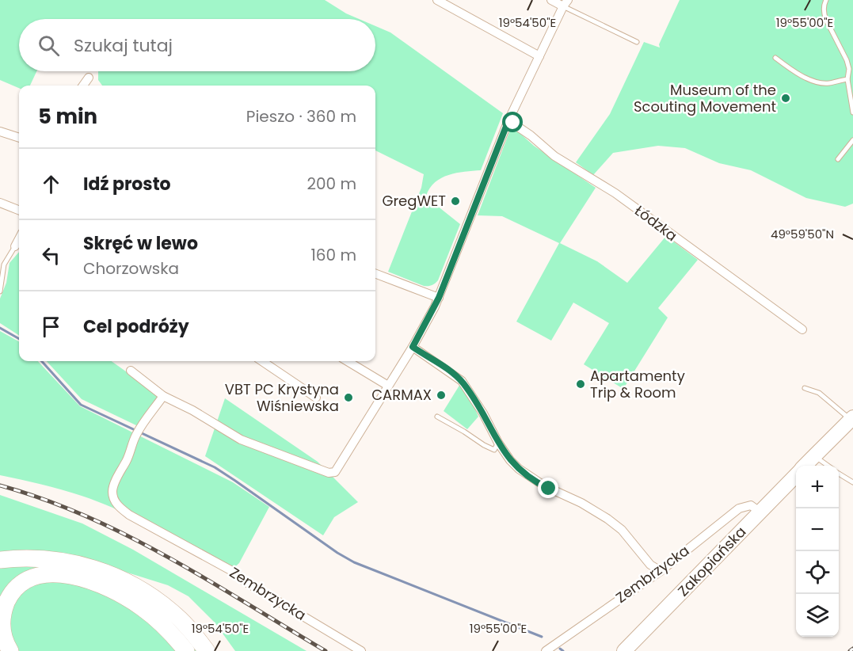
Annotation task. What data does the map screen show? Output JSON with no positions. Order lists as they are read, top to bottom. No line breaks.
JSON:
{"streets":{"main road":["Zakopiańska"],"street":["Łódzka","Zembrzycka"]},"crossings":[["Zakopiańska","Zembrzycka"]],"places":["Museum of the Scouting Movement","GregWET","Apartamenty Trip & Room","CARMAX","VBT PC Krystyna Wiśniewska"],"page":{"search":"Szukaj tutaj","heading":["5 min","Pieszo · 360 m"],"list":[["Idź prosto","200 m"],["Skręć w lewo","Chorzowska","160 m"],"Cel podróży"],"map_buttons":["+","−"]},"coordinates":["19°54'50\"E","19°55'00\"E","49°59'50\"N"]}
